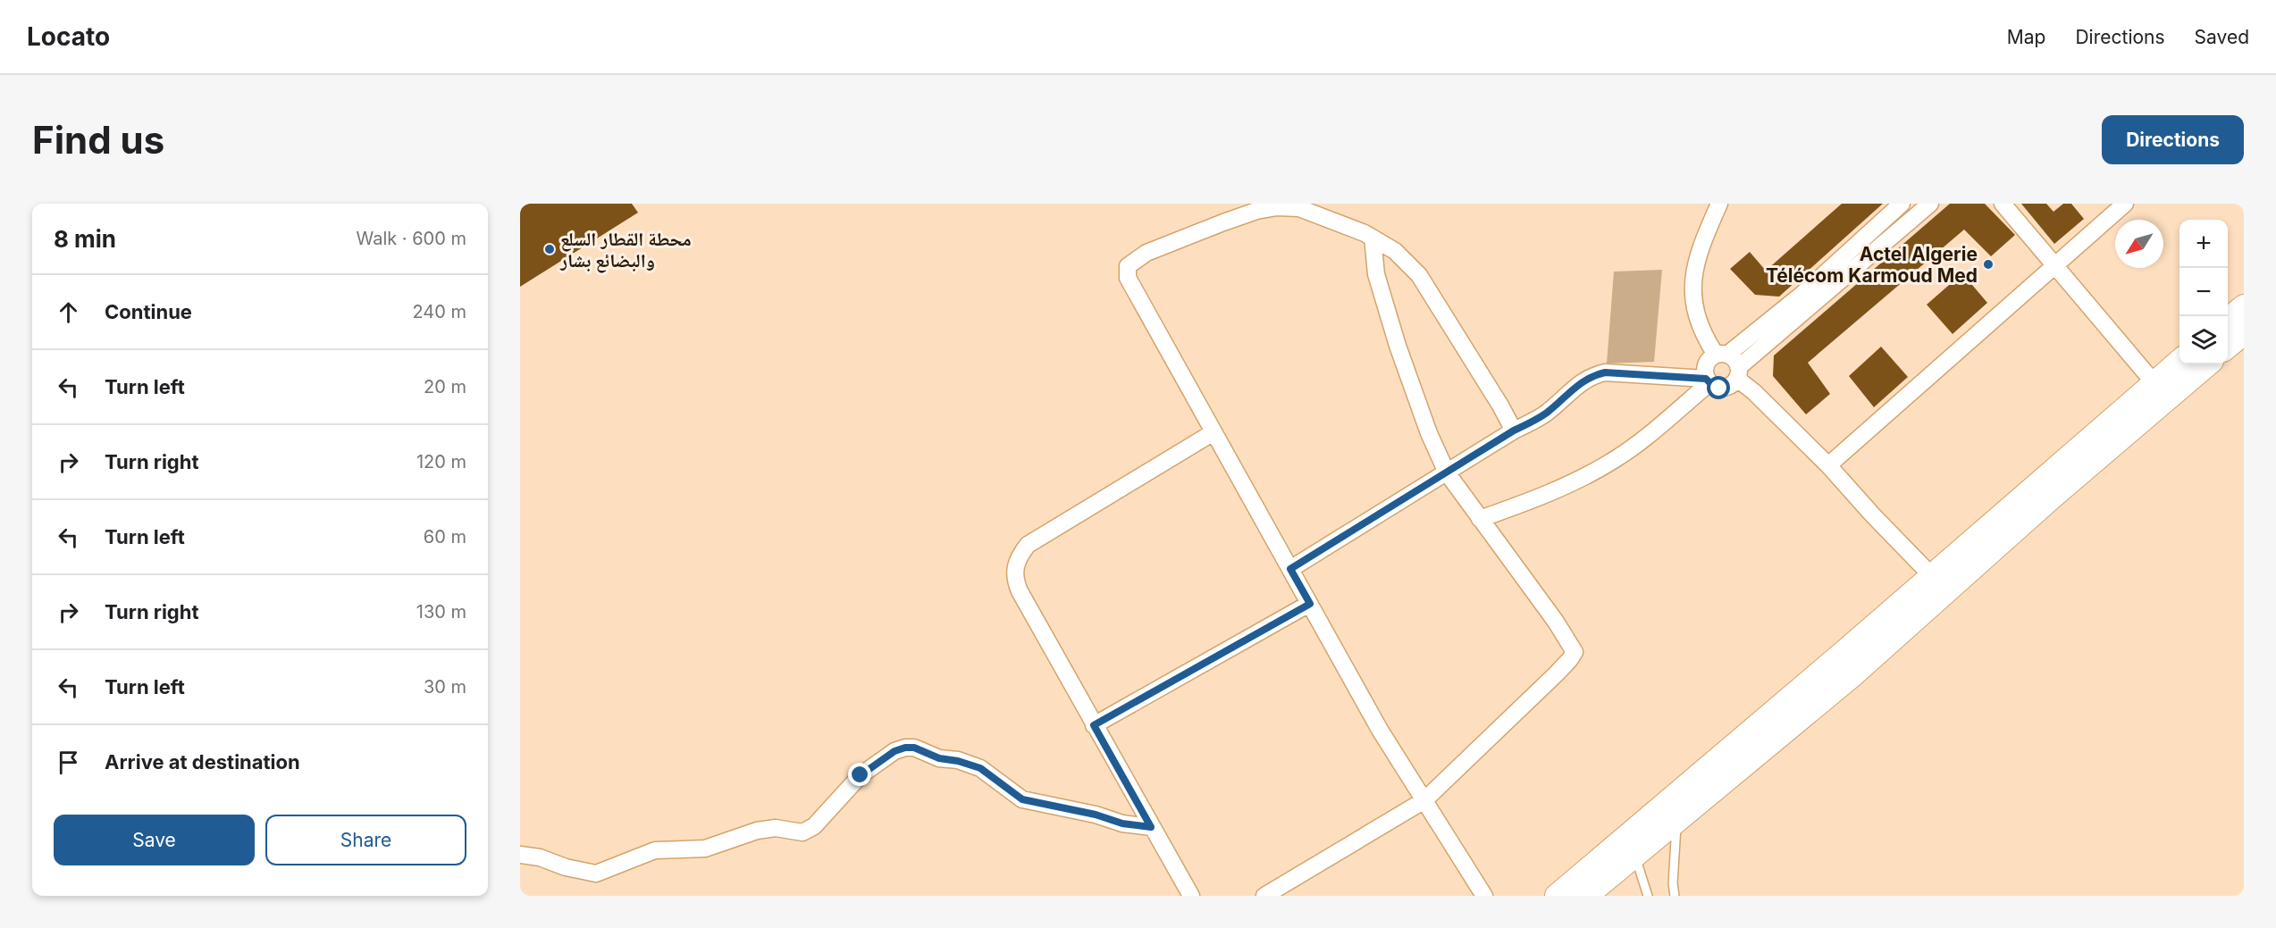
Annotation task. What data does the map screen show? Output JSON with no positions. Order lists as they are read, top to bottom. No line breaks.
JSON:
{"places":["محطة القطار السلع والبضائع بشار","Actel Algerie Télécom Karmoud Med"],"north":"bottom left","page":{"header":"Locato","nav":["Map","Directions","Saved"],"buttons":["Directions",["Save","Share"]],"title":"Find us","heading":["8 min","Walk · 600 m"],"map_buttons":["+","−"],"list":[["Continue","240 m"],["Turn left","20 m"],["Turn right","120 m"],["Turn left","60 m"],["Turn right","130 m"],["Turn left","30 m"],"Arrive at destination"]}}
